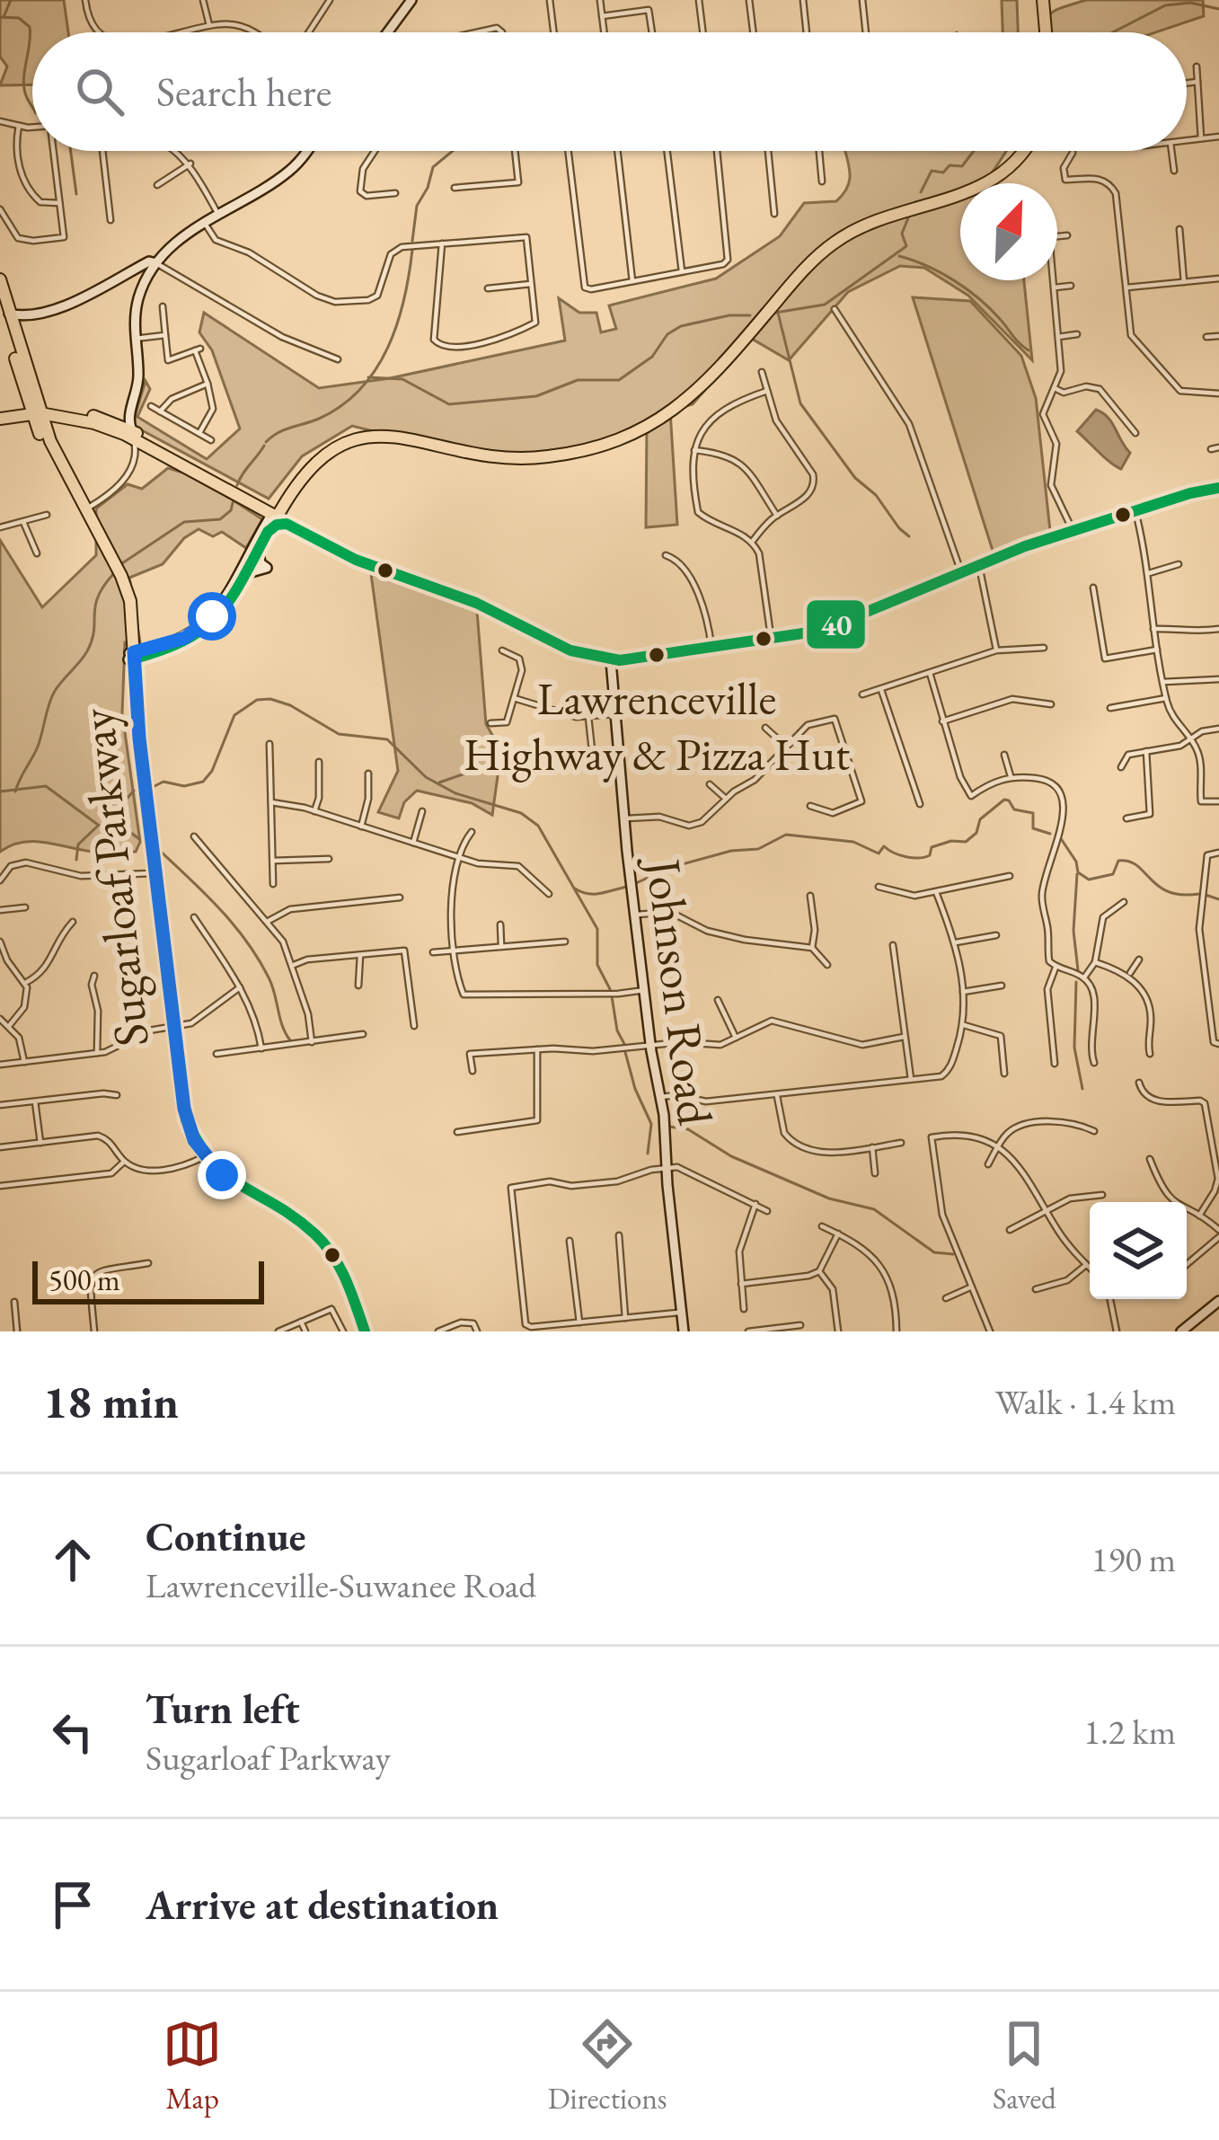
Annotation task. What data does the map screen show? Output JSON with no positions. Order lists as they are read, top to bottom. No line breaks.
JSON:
{"streets":{"main road":["Sugarloaf Parkway"],"street":["Johnson Road"]},"places":["Lawrenceville Highway & Pizza Hut"],"lines":["transit line 40"],"scale_bar":"500 m","north":"top right","page":{"search":"Search here","scale":"500 m","heading":["18 min","Walk · 1.4 km"],"list":[["Continue","Lawrenceville-Suwanee Road","190 m"],["Turn left","Sugarloaf Parkway","1.2 km"],"Arrive at destination"],"nav":["Map","Directions","Saved"]}}
